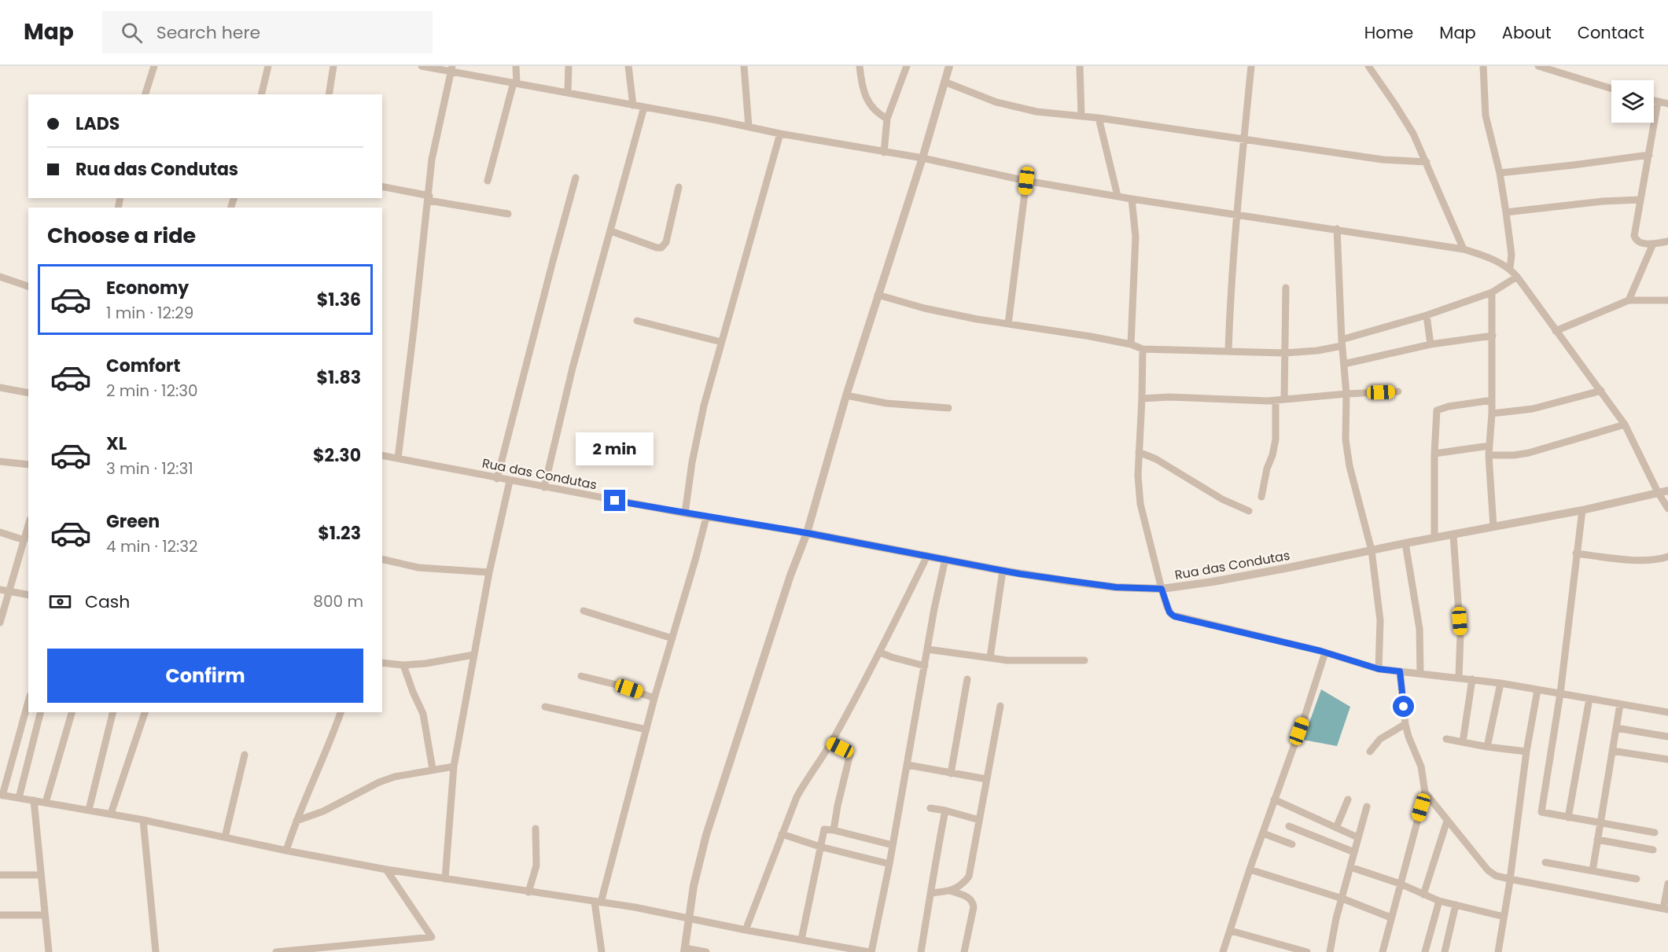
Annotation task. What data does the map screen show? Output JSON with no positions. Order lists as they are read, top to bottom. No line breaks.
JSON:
{"streets":{"street":["Rua das Condutas"]},"page":{"header":"Map","search":"Search here","nav":["Home","Map","About","Contact"],"banner":["LADS","Rua das Condutas"],"heading":"Choose a ride","list":[{"name":"Economy","note":"1 min · 12:29","value":"$1.36"},{"name":"Comfort","note":"2 min · 12:30","value":"$1.83"},{"name":"XL","note":"3 min · 12:31","value":"$2.30"},{"name":"Green","note":"4 min · 12:32","value":"$1.23"}],"bubble":"2 min","pay":["Cash","800 m"],"buttons":"Confirm"}}
